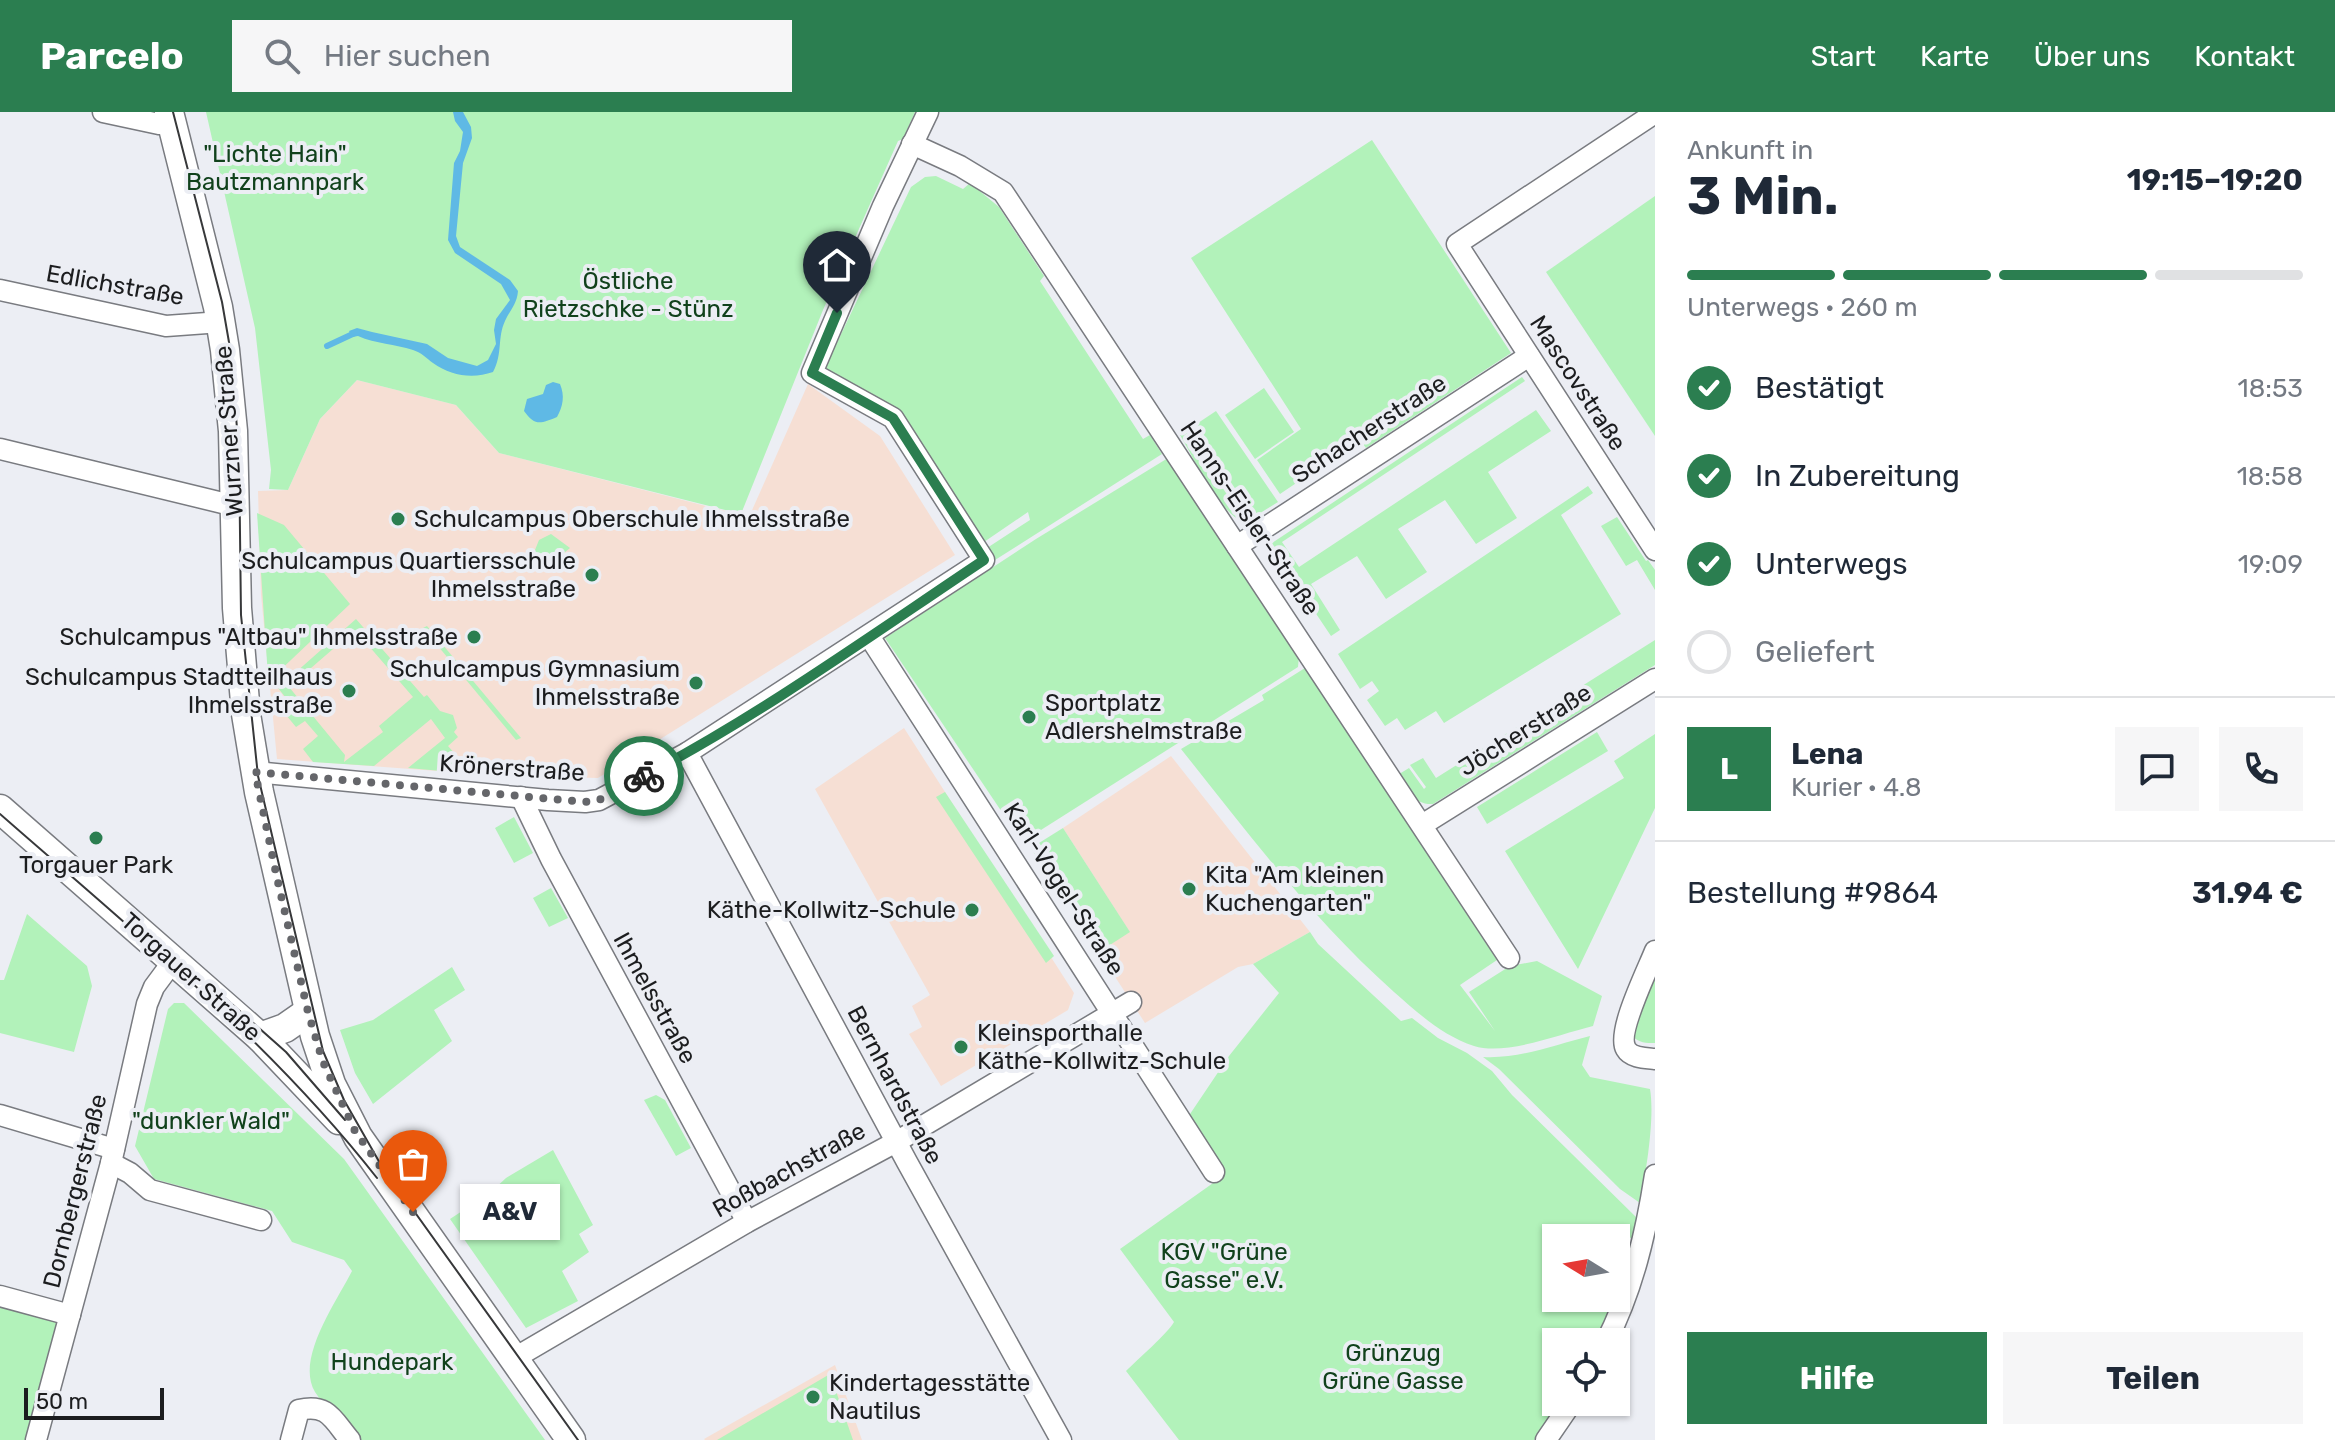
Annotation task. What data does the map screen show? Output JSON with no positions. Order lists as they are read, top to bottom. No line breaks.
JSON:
{"streets":{"main road":["Wurzner Straße","Torgauer Straße"],"street":["Edlichstraße","Mascovstraße","Schacherstraße","Hanns-Eisler-Straße","Jöcherstraße","Krönerstraße","Karl-Vogel-Straße","Ihmelsstraße","Bernhardstraße","Roßbachstraße","Dornbergerstraße"]},"crossings":[["Edlichstraße","Wurzner Straße"],["Mascovstraße","Schacherstraße"],["Schacherstraße","Hanns-Eisler-Straße"],["Wurzner Straße","Krönerstraße"],["Wurzner Straße","Torgauer Straße"],["Wurzner Straße","Roßbachstraße"],["Hanns-Eisler-Straße","Jöcherstraße"],["Hanns-Eisler-Straße","Krönerstraße"],["Krönerstraße","Karl-Vogel-Straße"],["Krönerstraße","Ihmelsstraße"],["Krönerstraße","Bernhardstraße"],["Karl-Vogel-Straße","Roßbachstraße"],["Torgauer Straße","Dornbergerstraße"],["Ihmelsstraße","Roßbachstraße"],["Bernhardstraße","Roßbachstraße"]],"parks":["\"Lichte Hain\" Bautzmannpark","Östliche Rietzschke - Stünz","\"dunkler Wald\"","KGV \"Grüne Gasse\" e.V.","Grünzug Grüne Gasse","Hundepark"],"places":["Schulcampus Oberschule Ihmelsstraße","Schulcampus Quartiersschule Ihmelsstraße","Schulcampus \"Altbau\" Ihmelsstraße","Schulcampus Gymnasium Ihmelsstraße","Schulcampus Stadtteilhaus Ihmelsstraße","Sportplatz Adlershelmstraße","Torgauer Park","Kita \"Am kleinen Kuchengarten\"","Käthe-Kollwitz-Schule","Kleinsporthalle Käthe-Kollwitz-Schule","A&V","Kindertagesstätte Nautilus"],"scale_bar":"50 m","north":"left","page":{"header":"Parcelo","search":"Hier suchen","nav":["Start","Karte","Über uns","Kontakt"],"heading":["3 Min.","Ankunft in","19:15–19:20"],"panel":["Lena","Kurier · 4.8","Bestellung #9864","31.94 €"],"bar":"Unterwegs · 260 m","list":[["Bestätigt","18:53"],["In Zubereitung","18:58"],["Unterwegs","19:09"],"Geliefert"],"round":"L","bubble":"A&V","buttons":["Hilfe","Teilen"],"scale":"50 m"}}
